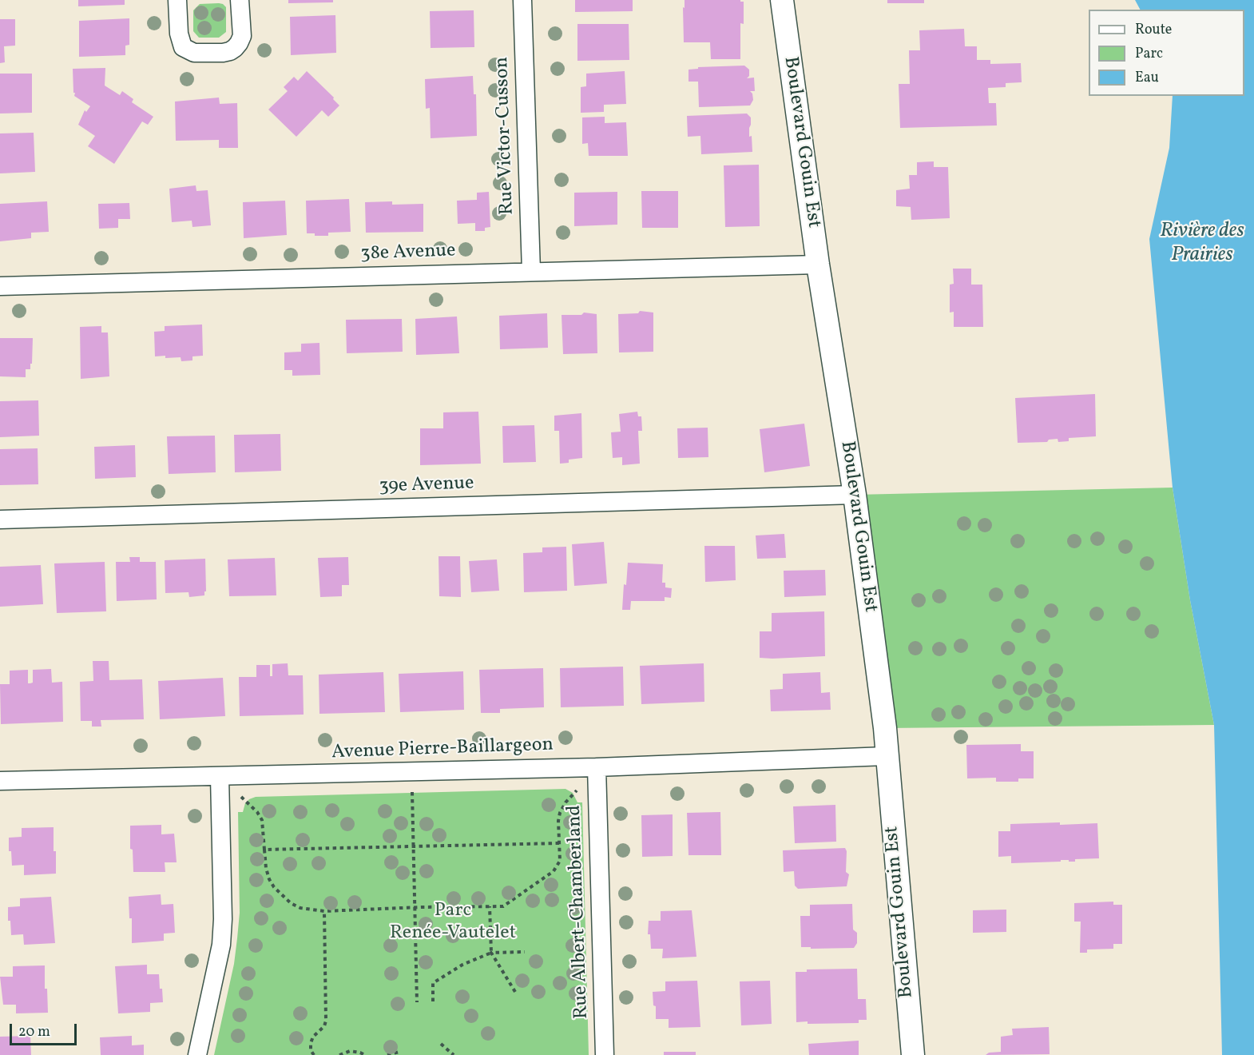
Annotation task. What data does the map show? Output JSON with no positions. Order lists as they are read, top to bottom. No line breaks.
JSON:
{"streets":{"street":["Rue Victor-Cusson","Boulevard Gouin Est","38e Avenue","39e Avenue","Avenue Pierre-Baillargeon","Rue Albert-Chamberland"]},"crossings":[["Rue Victor-Cusson","38e Avenue"],["Boulevard Gouin Est","38e Avenue"],["Boulevard Gouin Est","39e Avenue"],["Boulevard Gouin Est","Avenue Pierre-Baillargeon"],["Avenue Pierre-Baillargeon","Rue Albert-Chamberland"]],"water":["Rivière des Prairies"],"parks":["Parc Renée-Vautelet"],"legend":["Route","Parc","Eau"],"scale_bar":"20 m"}
